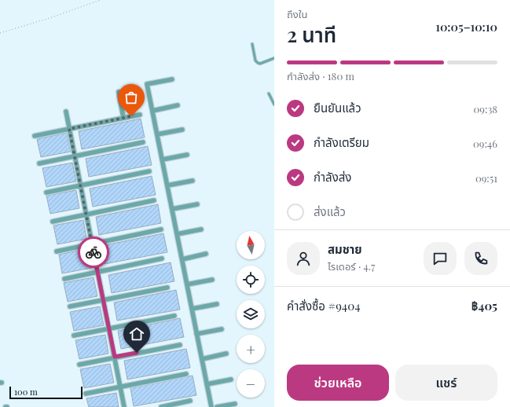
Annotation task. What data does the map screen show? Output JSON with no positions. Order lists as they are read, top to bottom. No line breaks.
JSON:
{"scale_bar":"100 m","north":"top","page":{"heading":["2 นาที","ถึงใน","10:05–10:10"],"panel":["สมชาย","ไรเดอร์ · 4.7","คำสั่งซื้อ #9404","฿405"],"bar":"กำลังส่ง · 180 m","list":[["ยืนยันแล้ว","09:38"],["กำลังเตรียม","09:46"],["กำลังส่ง","09:51"],"ส่งแล้ว"],"map_buttons":["+","−"],"buttons":["ช่วยเหลือ","แชร์"],"scale":"100 m"}}
